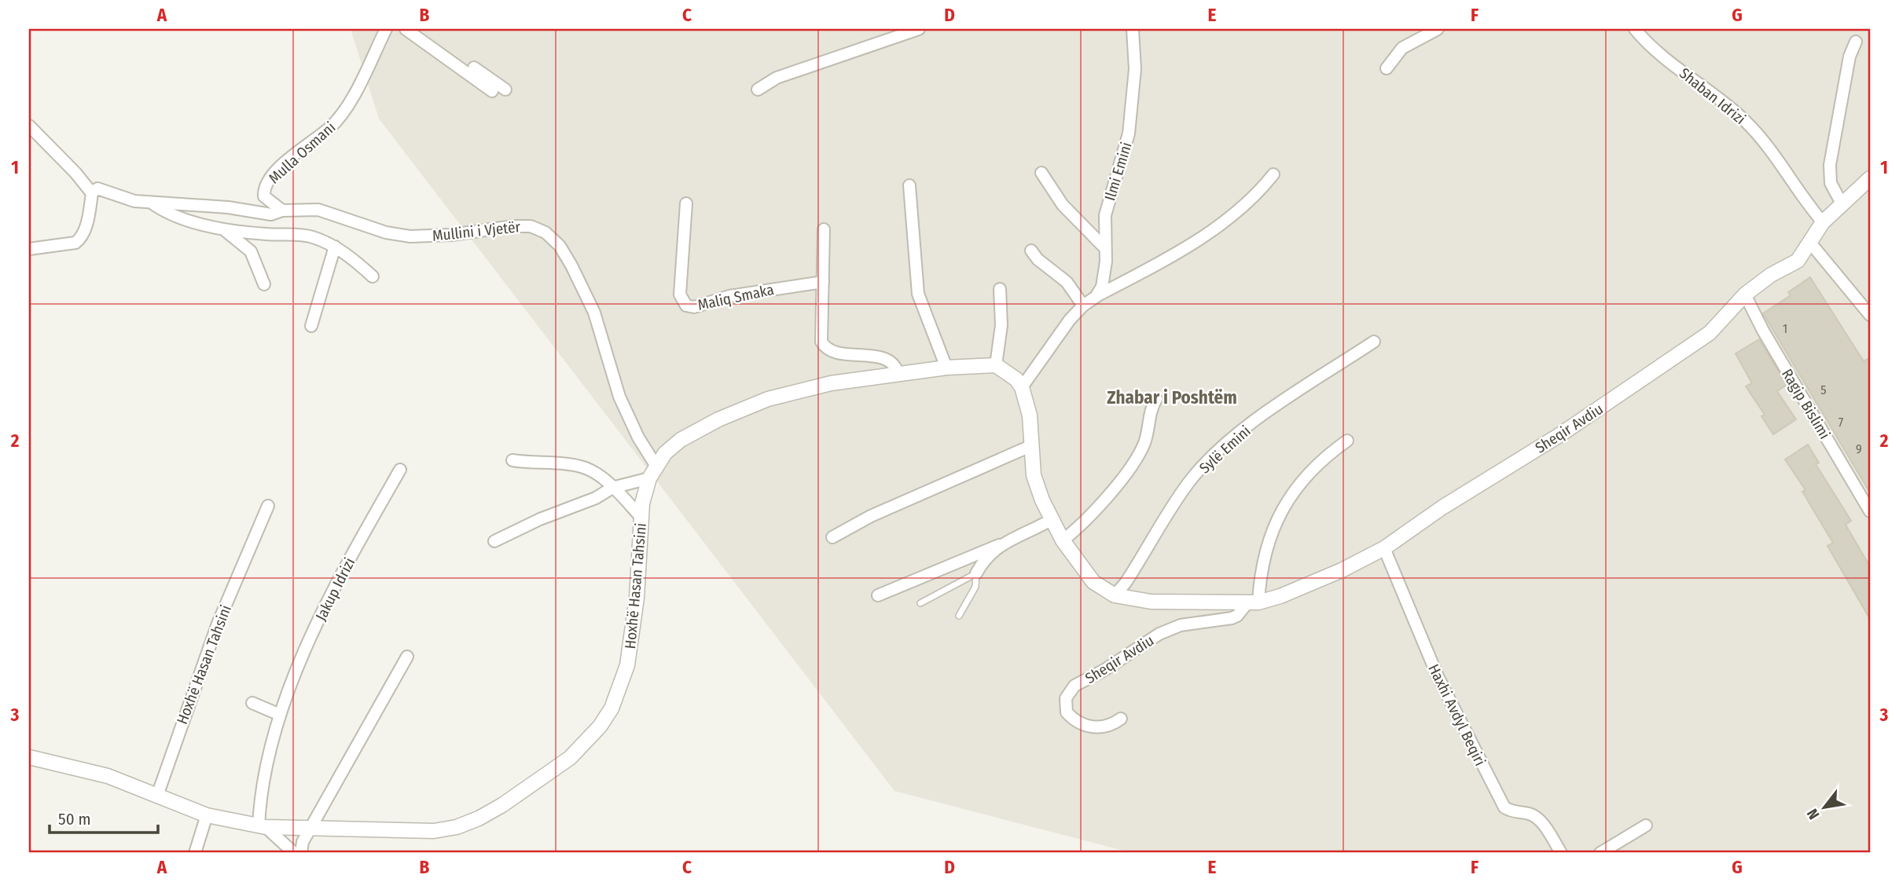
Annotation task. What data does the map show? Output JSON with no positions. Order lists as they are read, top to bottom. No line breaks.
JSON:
{"streets":{"street":["Shaban Idrizi","Mulla Osmani","Ilmi Emini","Mullini i Vjetër","Maliq Smaka","Ragip Bislimi","Sheqir Avdiu","Sylë Emini","Hoxhë Hasan Tahsini","Jakup Idrizi","Haxhi Avdyl Beqiri"]},"crossings":[["Shaban Idrizi","Sheqir Avdiu"],["Mulla Osmani","Mullini i Vjetër"],["Mullini i Vjetër","Hoxhë Hasan Tahsini"],["Ragip Bislimi","Sheqir Avdiu"],["Sheqir Avdiu","Sylë Emini"],["Sheqir Avdiu","Haxhi Avdyl Beqiri"],["Hoxhë Hasan Tahsini","Jakup Idrizi"]],"districts":["Zhabar i Poshtëm"],"house_numbers":["1","5","7","9"],"scale_bar":"50 m","north":"bottom left","grid":{"columns":["A","B","C","D","E","F","G"],"rows":["1","2","3"]}}
